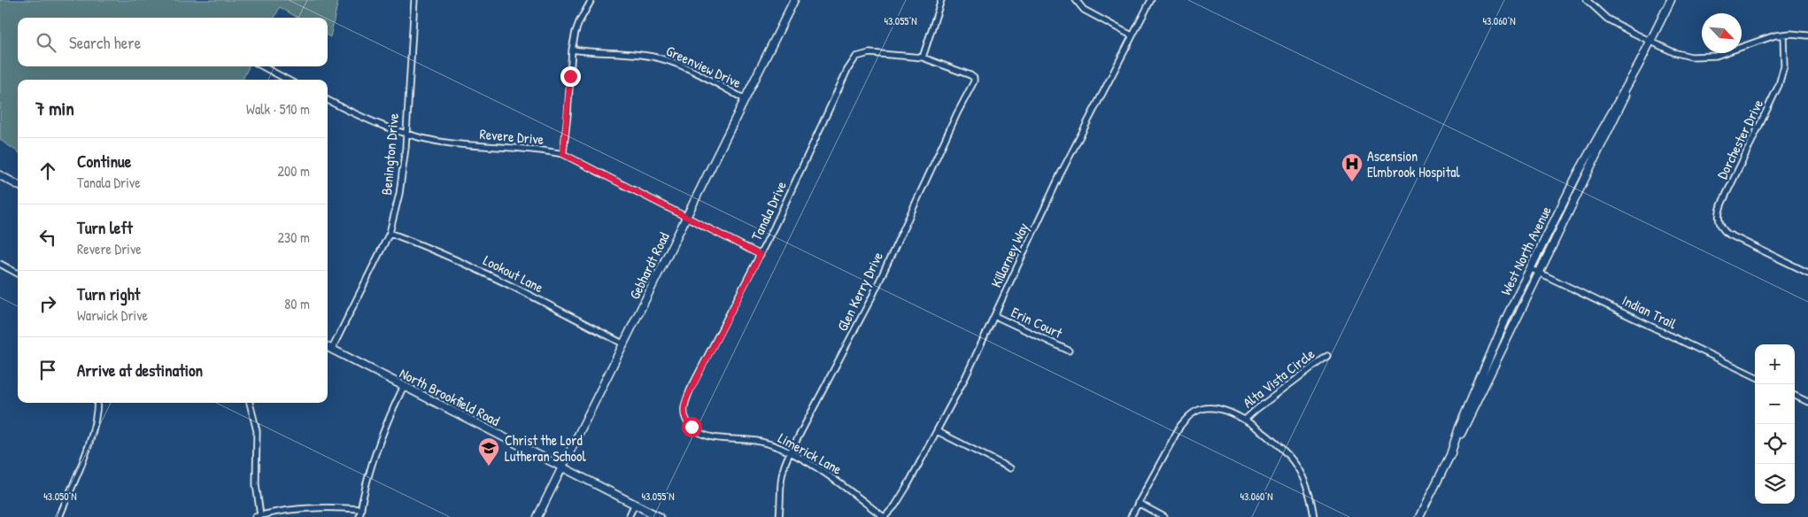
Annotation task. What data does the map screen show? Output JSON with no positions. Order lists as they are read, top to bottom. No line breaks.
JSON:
{"streets":{"main road":["West North Avenue","Gebhardt Road","North Brookfield Road"],"street":["Greenview Drive","Revere Drive","Dorchester Drive","Benington Drive","Tanala Drive","Killarney Way","Lookout Lane","Glen Kerry Drive","Indian Trail","Erin Court","Alta Vista Circle","Limerick Lane"]},"crossings":[["Greenview Drive","Gebhardt Road"],["Revere Drive","Benington Drive"],["Revere Drive","Tanala Drive"],["Revere Drive","Gebhardt Road"],["Benington Drive","Lookout Lane"],["Benington Drive","North Brookfield Road"],["Tanala Drive","Glen Kerry Drive"],["Tanala Drive","Limerick Lane"],["West North Avenue","Indian Trail"],["Killarney Way","Erin Court"],["Killarney Way","Limerick Lane"],["Gebhardt Road","Lookout Lane"],["Gebhardt Road","North Brookfield Road"],["Glen Kerry Drive","Limerick Lane"]],"places":{"hospital":["Ascension Elmbrook Hospital"],"school or university":["Christ the Lord Lutheran School"]},"north":"bottom right","page":{"search":"Search here","heading":["7 min","Walk · 510 m"],"list":[["Continue","Tanala Drive","200 m"],["Turn left","Revere Drive","230 m"],["Turn right","Warwick Drive","80 m"],"Arrive at destination"],"map_buttons":["+","−"]},"coordinates":["43.055°N","43.060°N","43.050°N"]}
